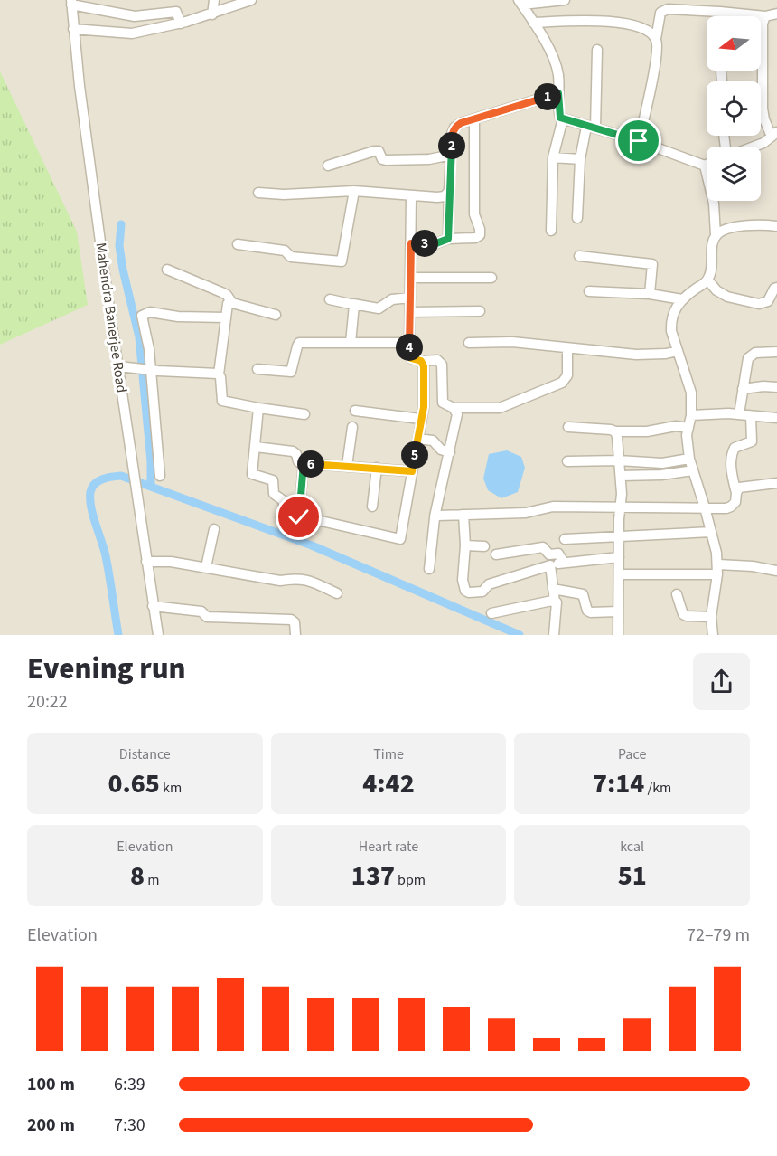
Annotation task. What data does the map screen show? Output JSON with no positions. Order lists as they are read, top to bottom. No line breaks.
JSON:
{"streets":{"street":["Mahendra Banerjee Road"]},"north":"left","page":{"pins":["1","2","3","4","5","6"],"heading":["Evening run","20:22"],"stats":[["Distance","0.65 km"],["Time","4:42"],["Pace","7:14 /km"],["Elevation","8 m"],["Heart rate","137 bpm"],["kcal","51"]],"chart":["Elevation","72–79 m"],"list":[{"name":"100 m","note":"6:39"},{"name":"200 m","note":"7:30"}]}}
